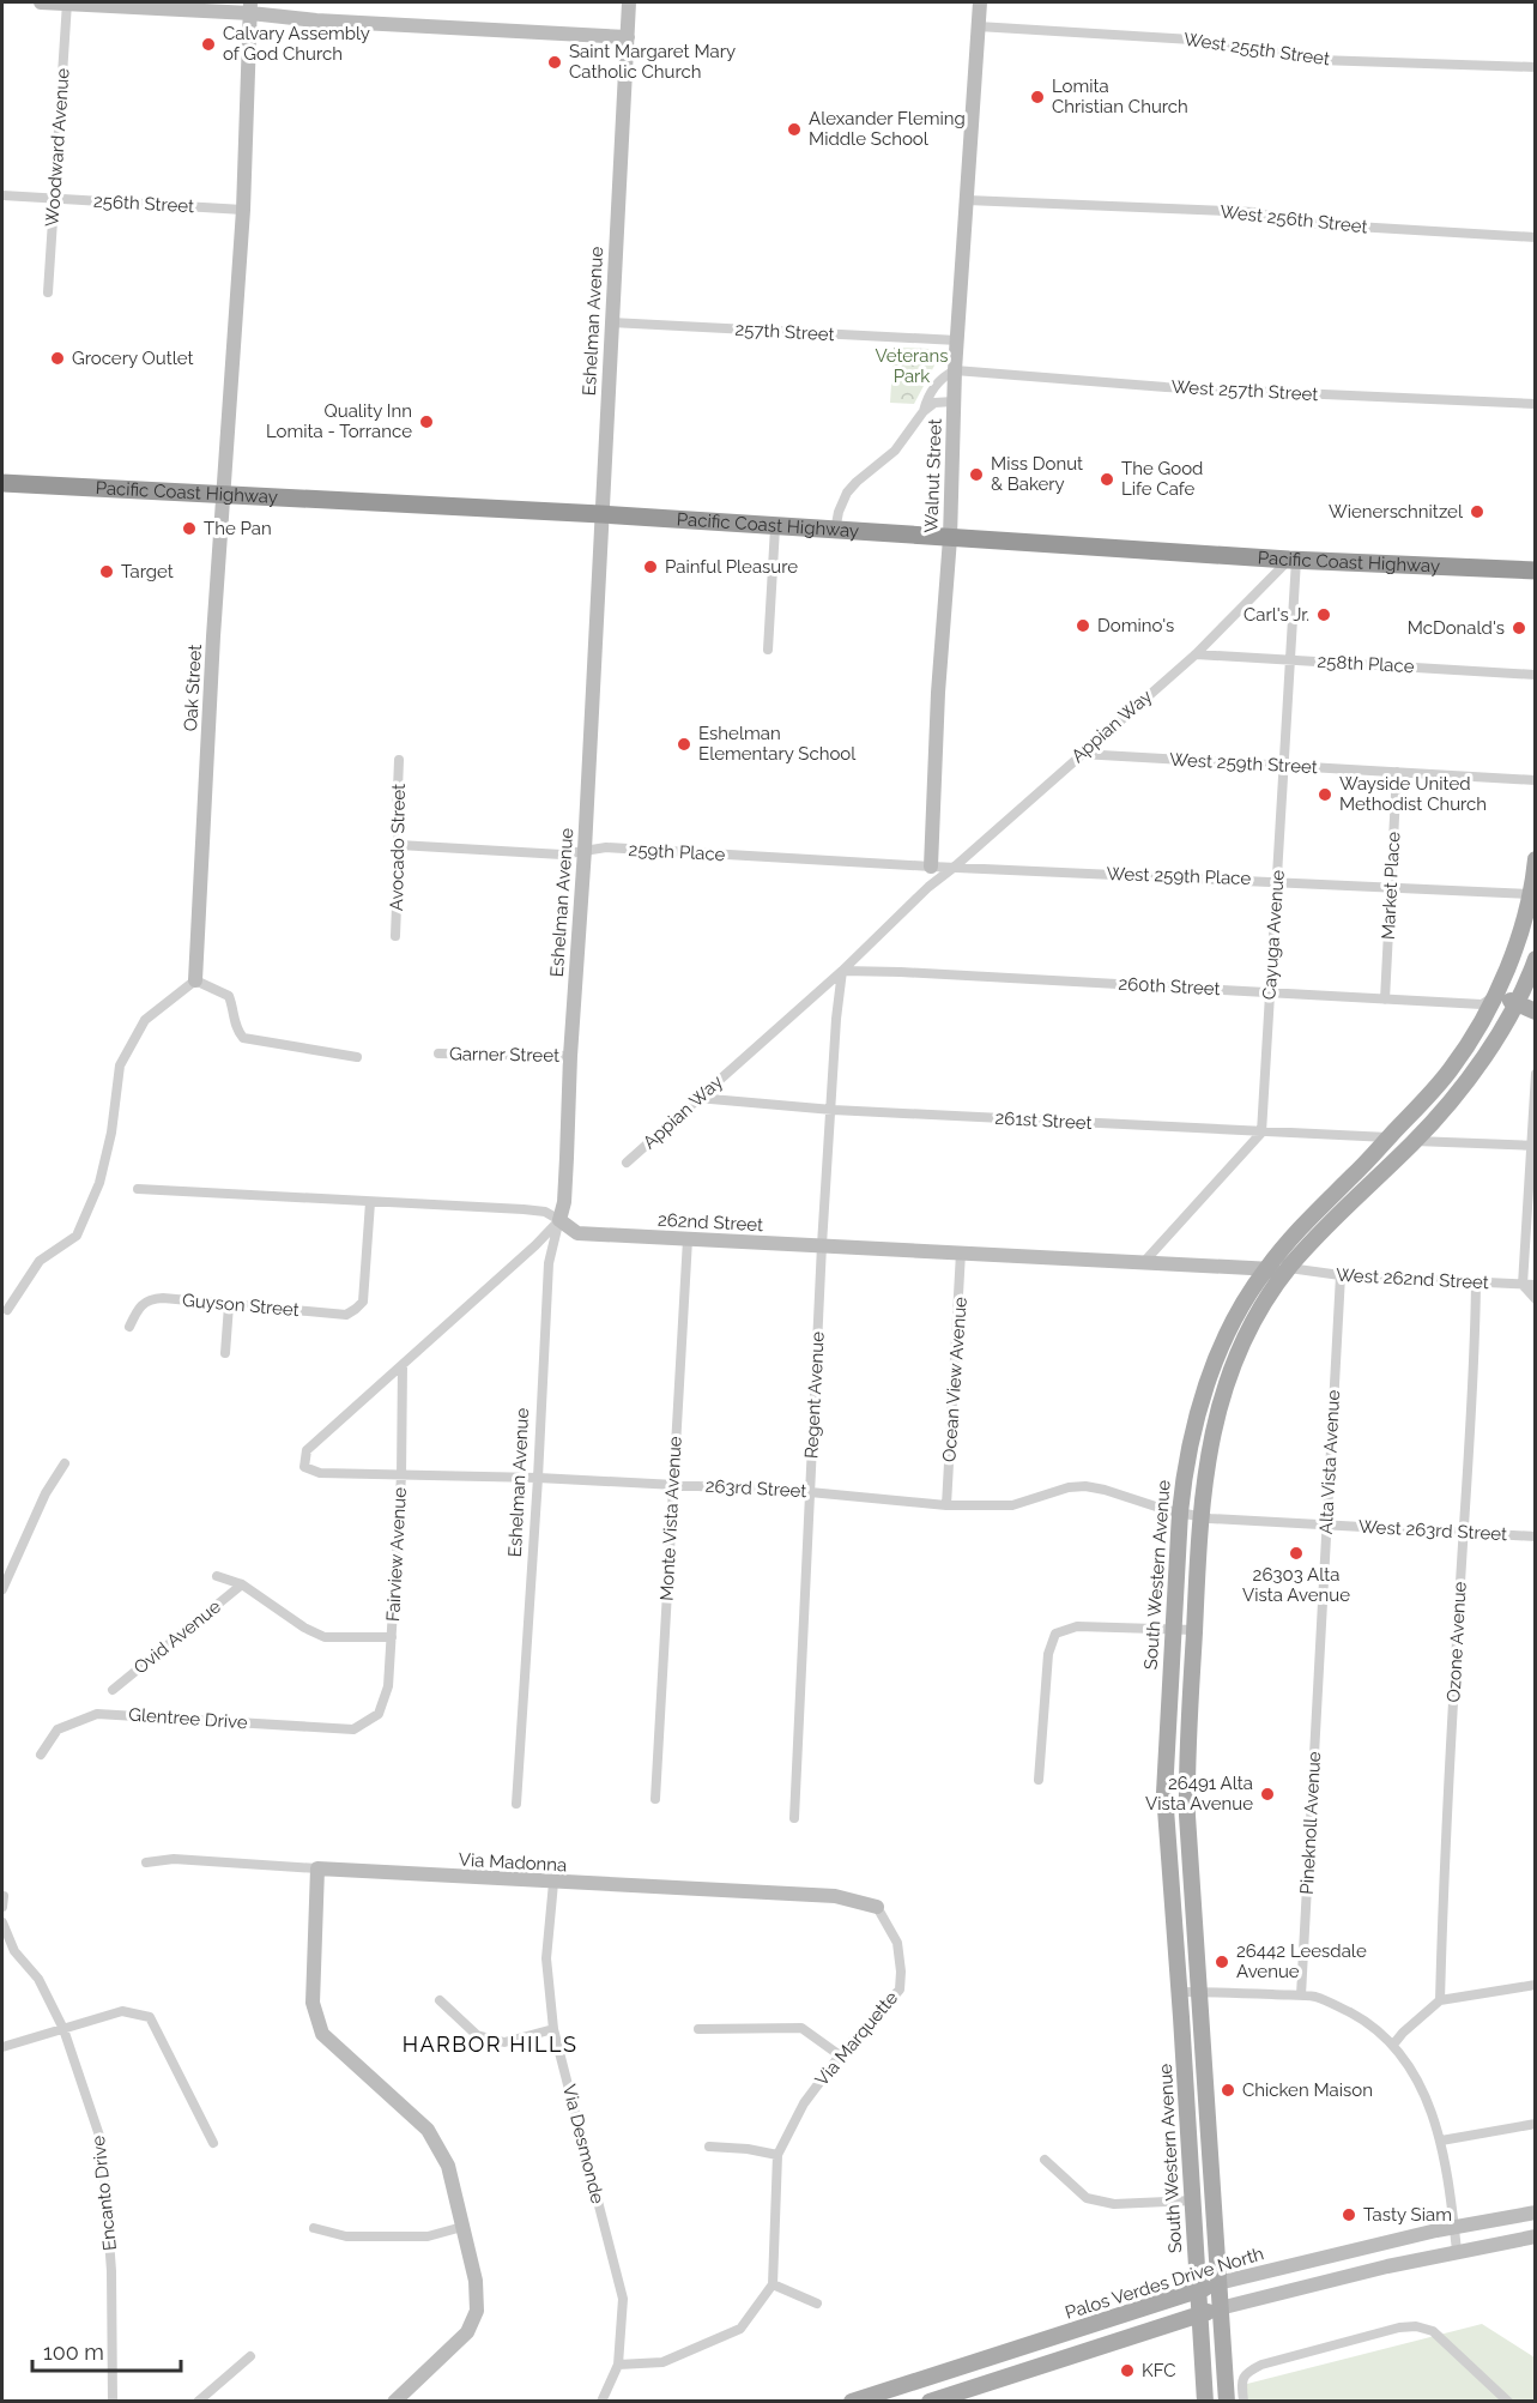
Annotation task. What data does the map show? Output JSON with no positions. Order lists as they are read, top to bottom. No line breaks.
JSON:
{"streets":{"highway":["Pacific Coast Highway"],"main road":["South Western Avenue","Palos Verdes Drive North"],"street":["West 255th Street","Woodward Avenue","256th Street","West 256th Street","Eshelman Avenue","257th Street","West 257th Street","Walnut Street","258th Place","Oak Street","Appian Way","West 259th Street","Avocado Street","259th Place","West 259th Place","Market Place","Cayuga Avenue","260th Street","Garner Street","261st Street","262nd Street","West 262nd Street","Guyson Street","Ocean View Avenue","Regent Avenue","Alta Vista Avenue","263rd Street","Monte Vista Avenue","West 263rd Street","Fairview Avenue","Ovid Avenue","Ozone Avenue","Glentree Drive","Pineknoll Avenue","Via Madonna","Via Marquette","Via Desmonde","Encanto Drive"]},"crossings":[["West 255th Street","Walnut Street"],["Woodward Avenue","256th Street"],["256th Street","Oak Street"],["West 256th Street","Walnut Street"],["Eshelman Avenue","257th Street"],["Eshelman Avenue","Pacific Coast Highway"],["Eshelman Avenue","259th Place"],["Eshelman Avenue","Garner Street"],["Eshelman Avenue","262nd Street"],["Eshelman Avenue","263rd Street"],["257th Street","Walnut Street"],["West 257th Street","Walnut Street"],["Walnut Street","Pacific Coast Highway"],["Walnut Street","259th Place"],["Pacific Coast Highway","Oak Street"],["Pacific Coast Highway","Appian Way"],["Pacific Coast Highway","Cayuga Avenue"],["258th Place","Appian Way"],["258th Place","Cayuga Avenue"],["Appian Way","West 259th Street"],["Appian Way","259th Place"],["Appian Way","West 259th Place"],["Appian Way","Cayuga Avenue"],["Appian Way","260th Street"],["Appian Way","261st Street"],["Appian Way","Regent Avenue"],["West 259th Street","Market Place"],["West 259th Street","Cayuga Avenue"],["Avocado Street","259th Place"],["259th Place","West 259th Place"],["West 259th Place","Market Place"],["West 259th Place","Cayuga Avenue"],["West 259th Place","South Western Avenue"],["Market Place","260th Street"],["Cayuga Avenue","260th Street"],["Cayuga Avenue","261st Street"],["260th Street","Regent Avenue"],["260th Street","South Western Avenue"],["261st Street","Regent Avenue"],["261st Street","South Western Avenue"],["262nd Street","West 262nd Street"],["262nd Street","Guyson Street"],["262nd Street","Ocean View Avenue"],["262nd Street","Regent Avenue"],["262nd Street","Monte Vista Avenue"],["262nd Street","South Western Avenue"],["West 262nd Street","Alta Vista Avenue"],["West 262nd Street","South Western Avenue"],["West 262nd Street","Ozone Avenue"],["Ocean View Avenue","263rd Street"],["Regent Avenue","263rd Street"],["Alta Vista Avenue","West 263rd Street"],["Alta Vista Avenue","Pineknoll Avenue"],["263rd Street","Monte Vista Avenue"],["263rd Street","West 263rd Street"],["263rd Street","Fairview Avenue"],["263rd Street","South Western Avenue"],["West 263rd Street","South Western Avenue"],["West 263rd Street","Ozone Avenue"],["Fairview Avenue","Glentree Drive"],["South Western Avenue","Palos Verdes Drive North"],["Via Madonna","Via Marquette"],["Via Madonna","Via Desmonde"]],"districts":["HARBOR HILLS"],"parks":["Veterans Park"],"places":["Calvary Assembly of God Church","Saint Margaret Mary Catholic Church","Lomita Christian Church","Alexander Fleming Middle School","Grocery Outlet","Quality Inn Lomita - Torrance","Miss Donut & Bakery","The Good Life Cafe","Wienerschnitzel","The Pan","Painful Pleasure","Target","Carl's Jr.","Domino's","McDonald's","Eshelman Elementary School","Wayside United Methodist Church","26303 Alta Vista Avenue","26491 Alta Vista Avenue","26442 Leesdale Avenue","Chicken Maison","Tasty Siam","KFC"],"scale_bar":"100 m"}
